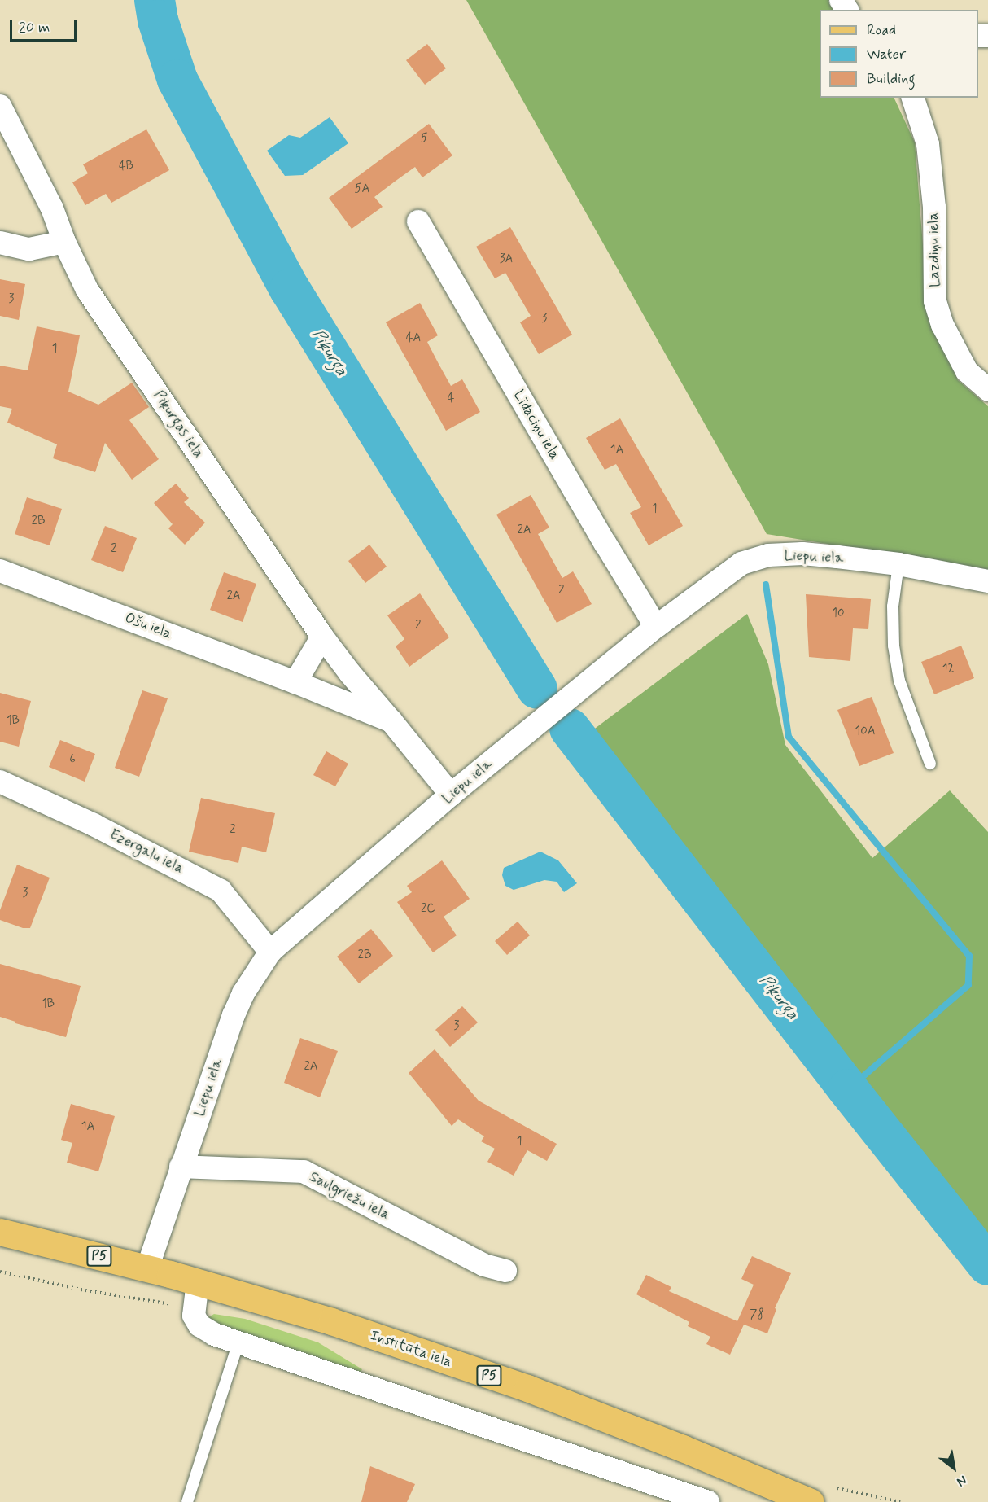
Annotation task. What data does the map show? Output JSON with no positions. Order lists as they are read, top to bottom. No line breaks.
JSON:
{"streets":{"main road":["P5","Institūta iela"],"street":["Lazdiņu iela","Piķurgas iela","Līdaciņu iela","Liepu iela","Ošu iela","Ezergalu iela","Saulgriežu iela"]},"crossings":[["Piķurgas iela","Ošu iela"],["Līdaciņu iela","Liepu iela"],["Liepu iela","Ošu iela"],["Liepu iela","Ezergalu iela"],["Liepu iela","Saulgriežu iela"],["Liepu iela","Institūta iela"]],"water":["Piķurga"],"house_numbers":["5","4B","5A","3A","3","3","4A","1","4","1A","1","2B","2A","2","2","2A","10","2","12","1B","10A","6","2","3","2C","2B","1B","3","2A","1A","1","78"],"legend":["Road","Water","Building"],"scale_bar":"20 m","north":"bottom right"}
